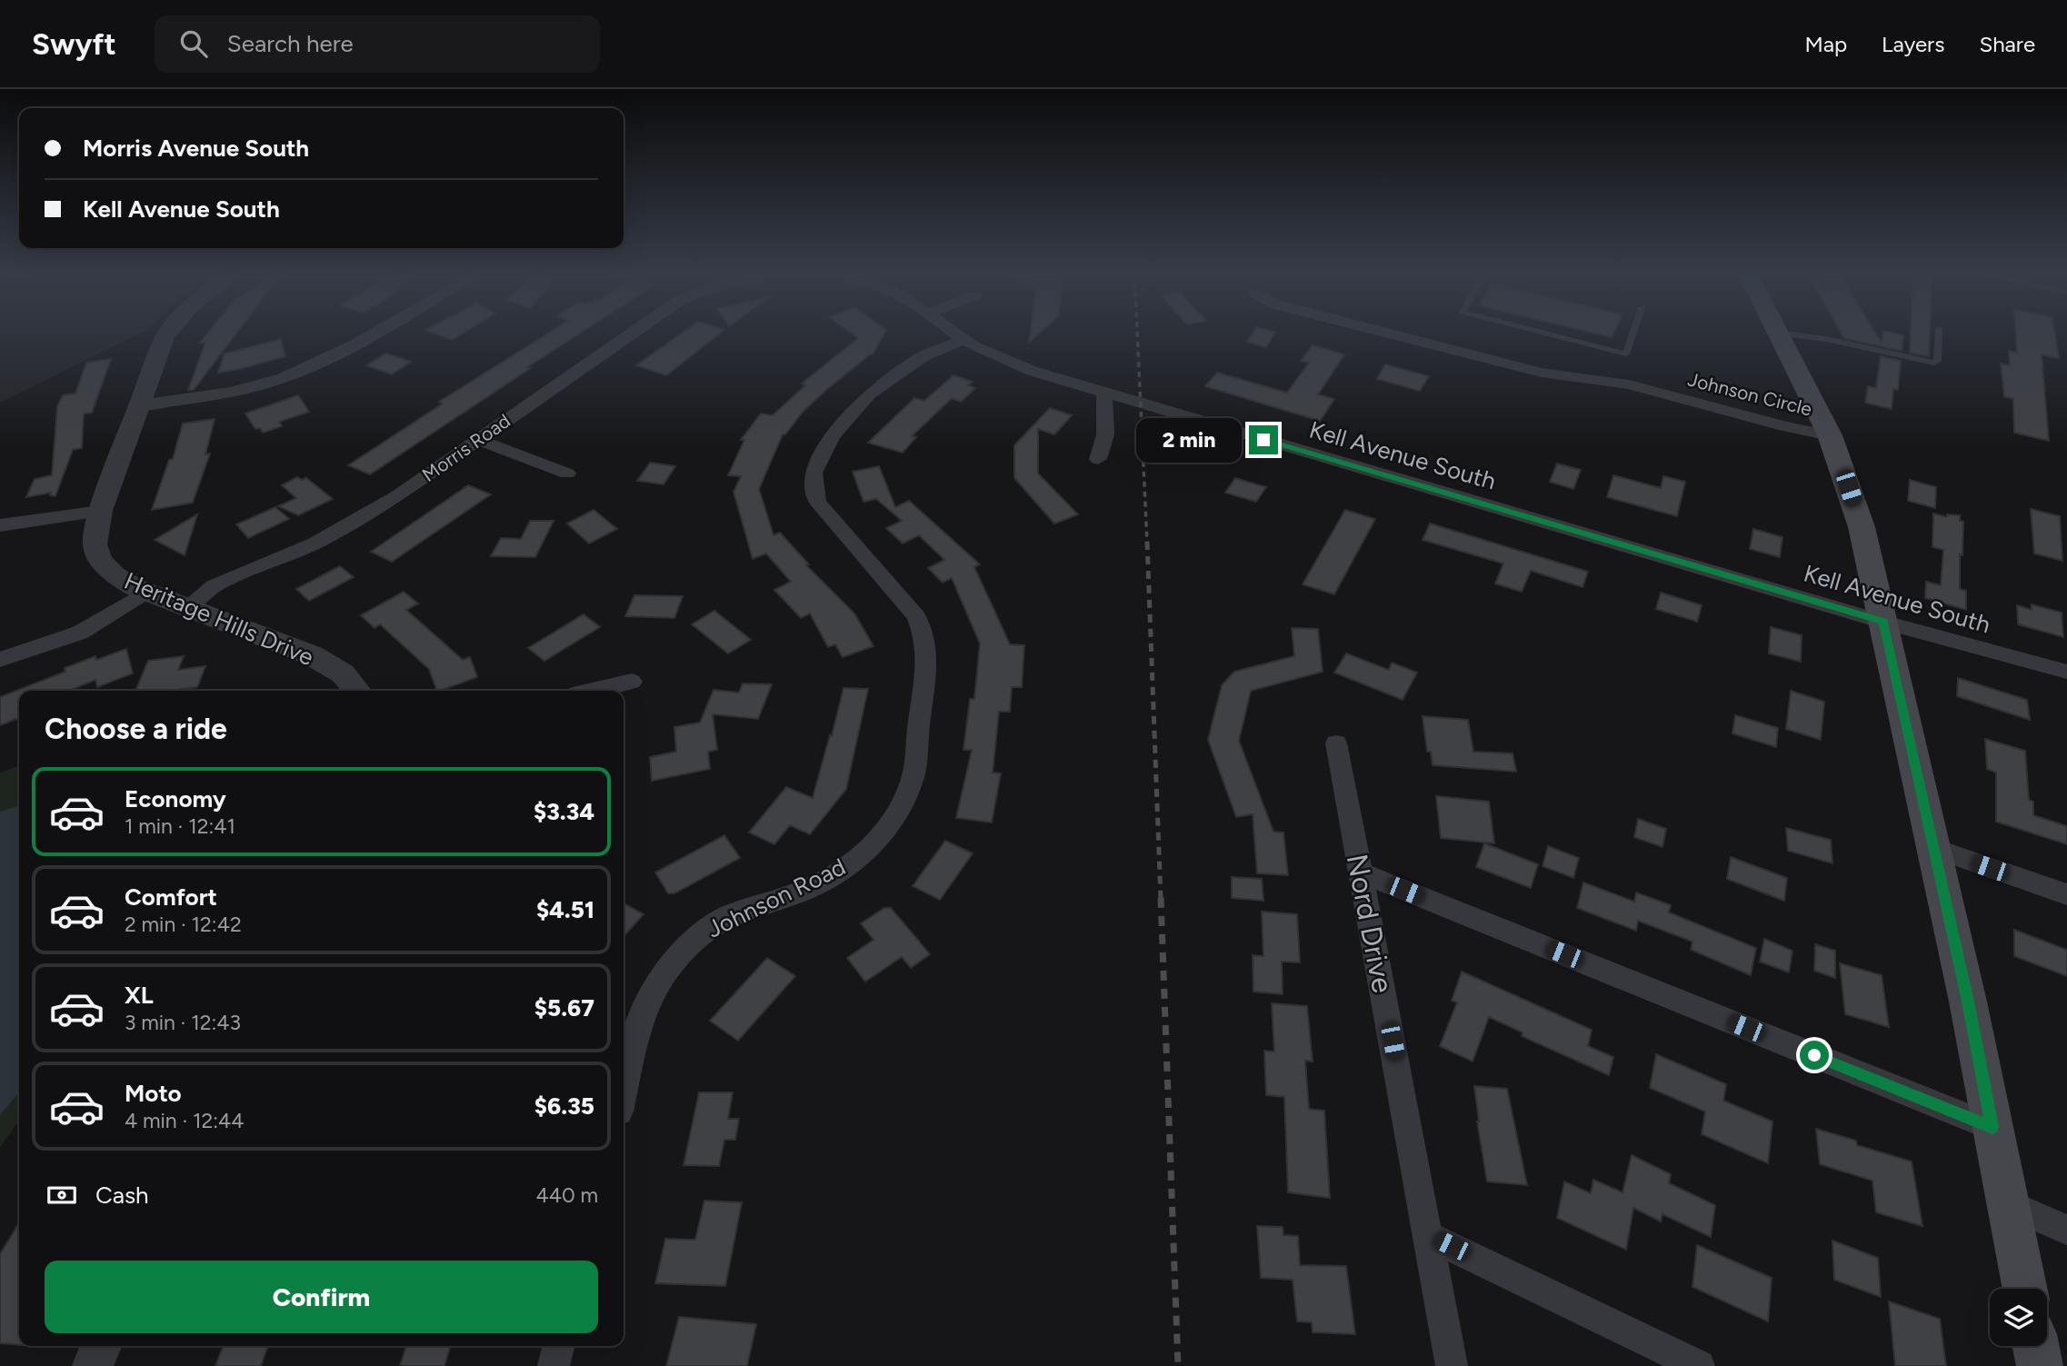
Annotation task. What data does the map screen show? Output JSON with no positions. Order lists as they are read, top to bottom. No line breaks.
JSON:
{"streets":{"street":["Johnson Circle","Morris Road","Kell Avenue South","Heritage Hills Drive","Johnson Road","Nord Drive"]},"crossings":[["Morris Road","Heritage Hills Drive"],["Kell Avenue South","Johnson Road"]],"page":{"header":"Swyft","search":"Search here","nav":["Map","Layers","Share"],"banner":["Morris Avenue South","Kell Avenue South"],"bubble":"2 min","heading":"Choose a ride","list":[{"name":"Economy","note":"1 min · 12:41","value":"$3.34"},{"name":"Comfort","note":"2 min · 12:42","value":"$4.51"},{"name":"XL","note":"3 min · 12:43","value":"$5.67"},{"name":"Moto","note":"4 min · 12:44","value":"$6.35"}],"pay":["Cash","440 m"],"buttons":"Confirm"}}
